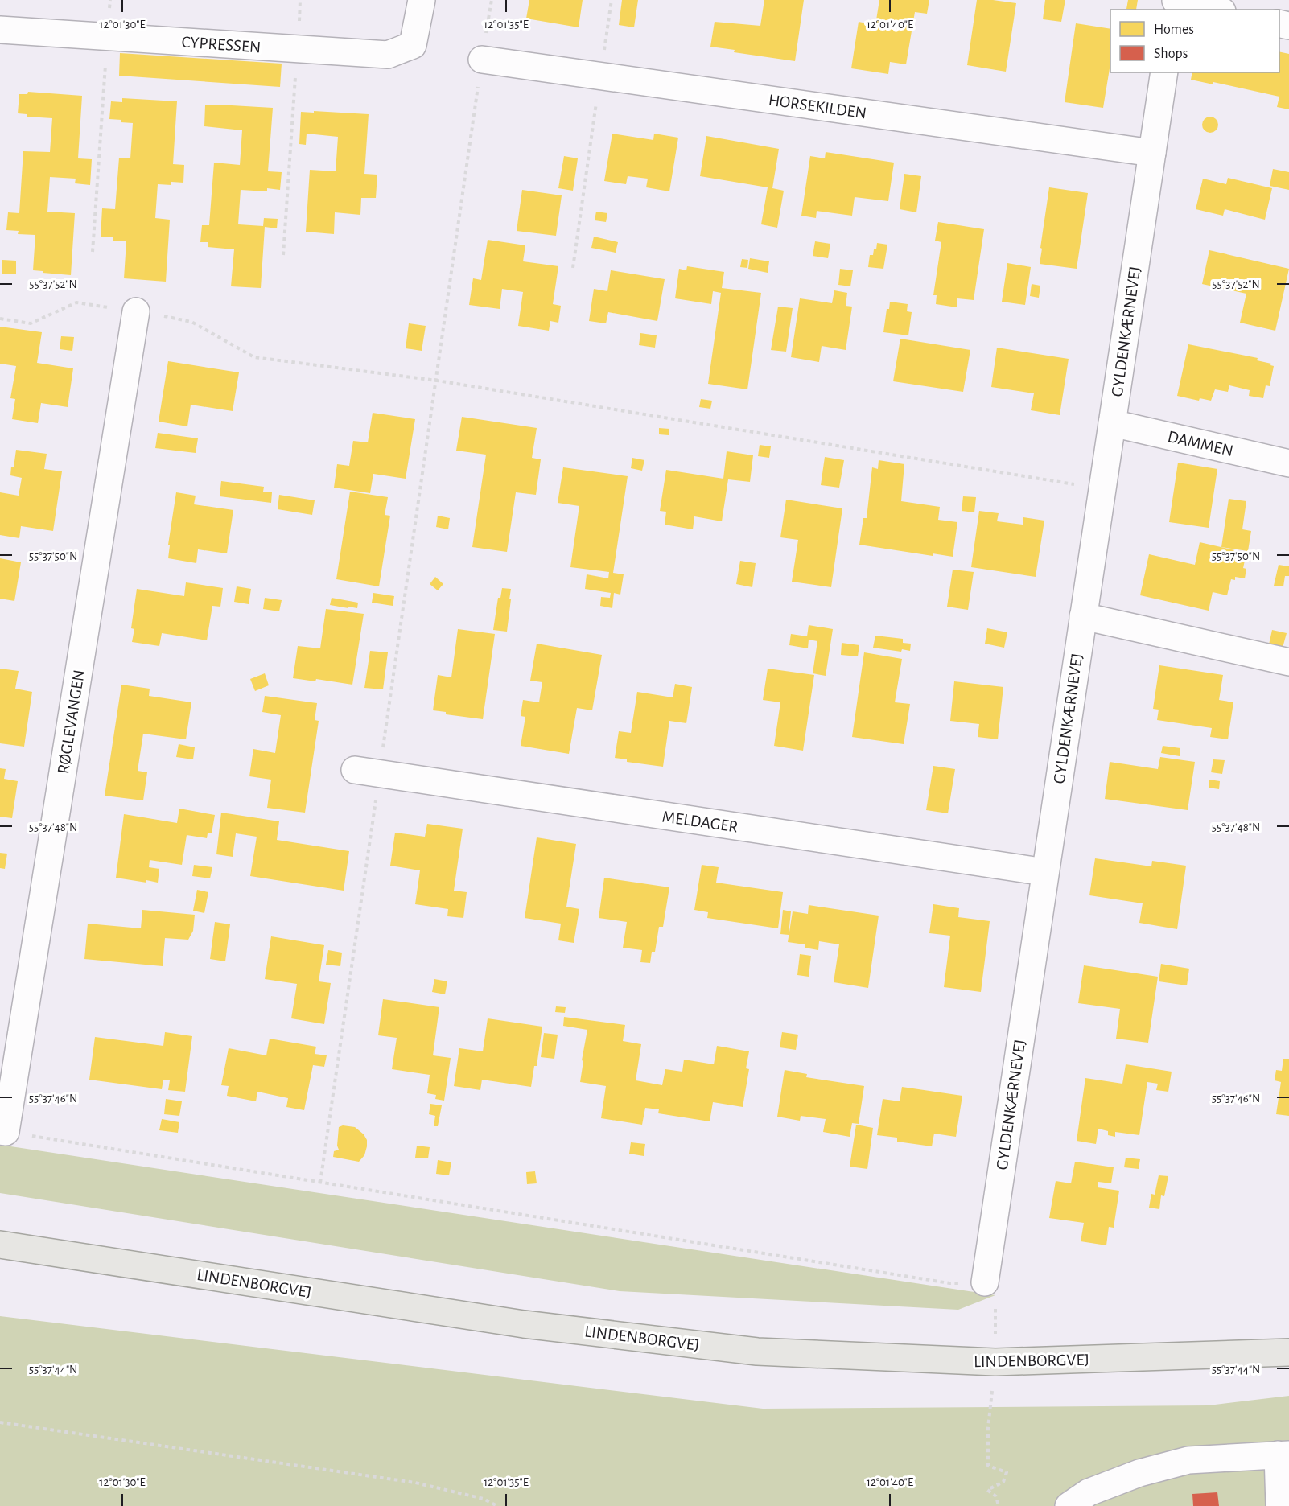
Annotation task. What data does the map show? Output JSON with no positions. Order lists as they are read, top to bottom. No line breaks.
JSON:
{"streets":{"main road":["LINDENBORGVEJ"],"street":["CYPRESSEN","HORSEKILDEN","GYLDENKÆRNEVEJ","DAMMEN","RØGLEVANGEN","MELDAGER"]},"crossings":[["HORSEKILDEN","GYLDENKÆRNEVEJ"],["GYLDENKÆRNEVEJ","DAMMEN"],["GYLDENKÆRNEVEJ","MELDAGER"]],"legend":["Homes","Shops"],"coordinates":["12°01'30\"E","12°01'35\"E","12°01'40\"E","55°37'52\"N","55°37'50\"N","55°37'48\"N","55°37'46\"N","55°37'44\"N"]}
